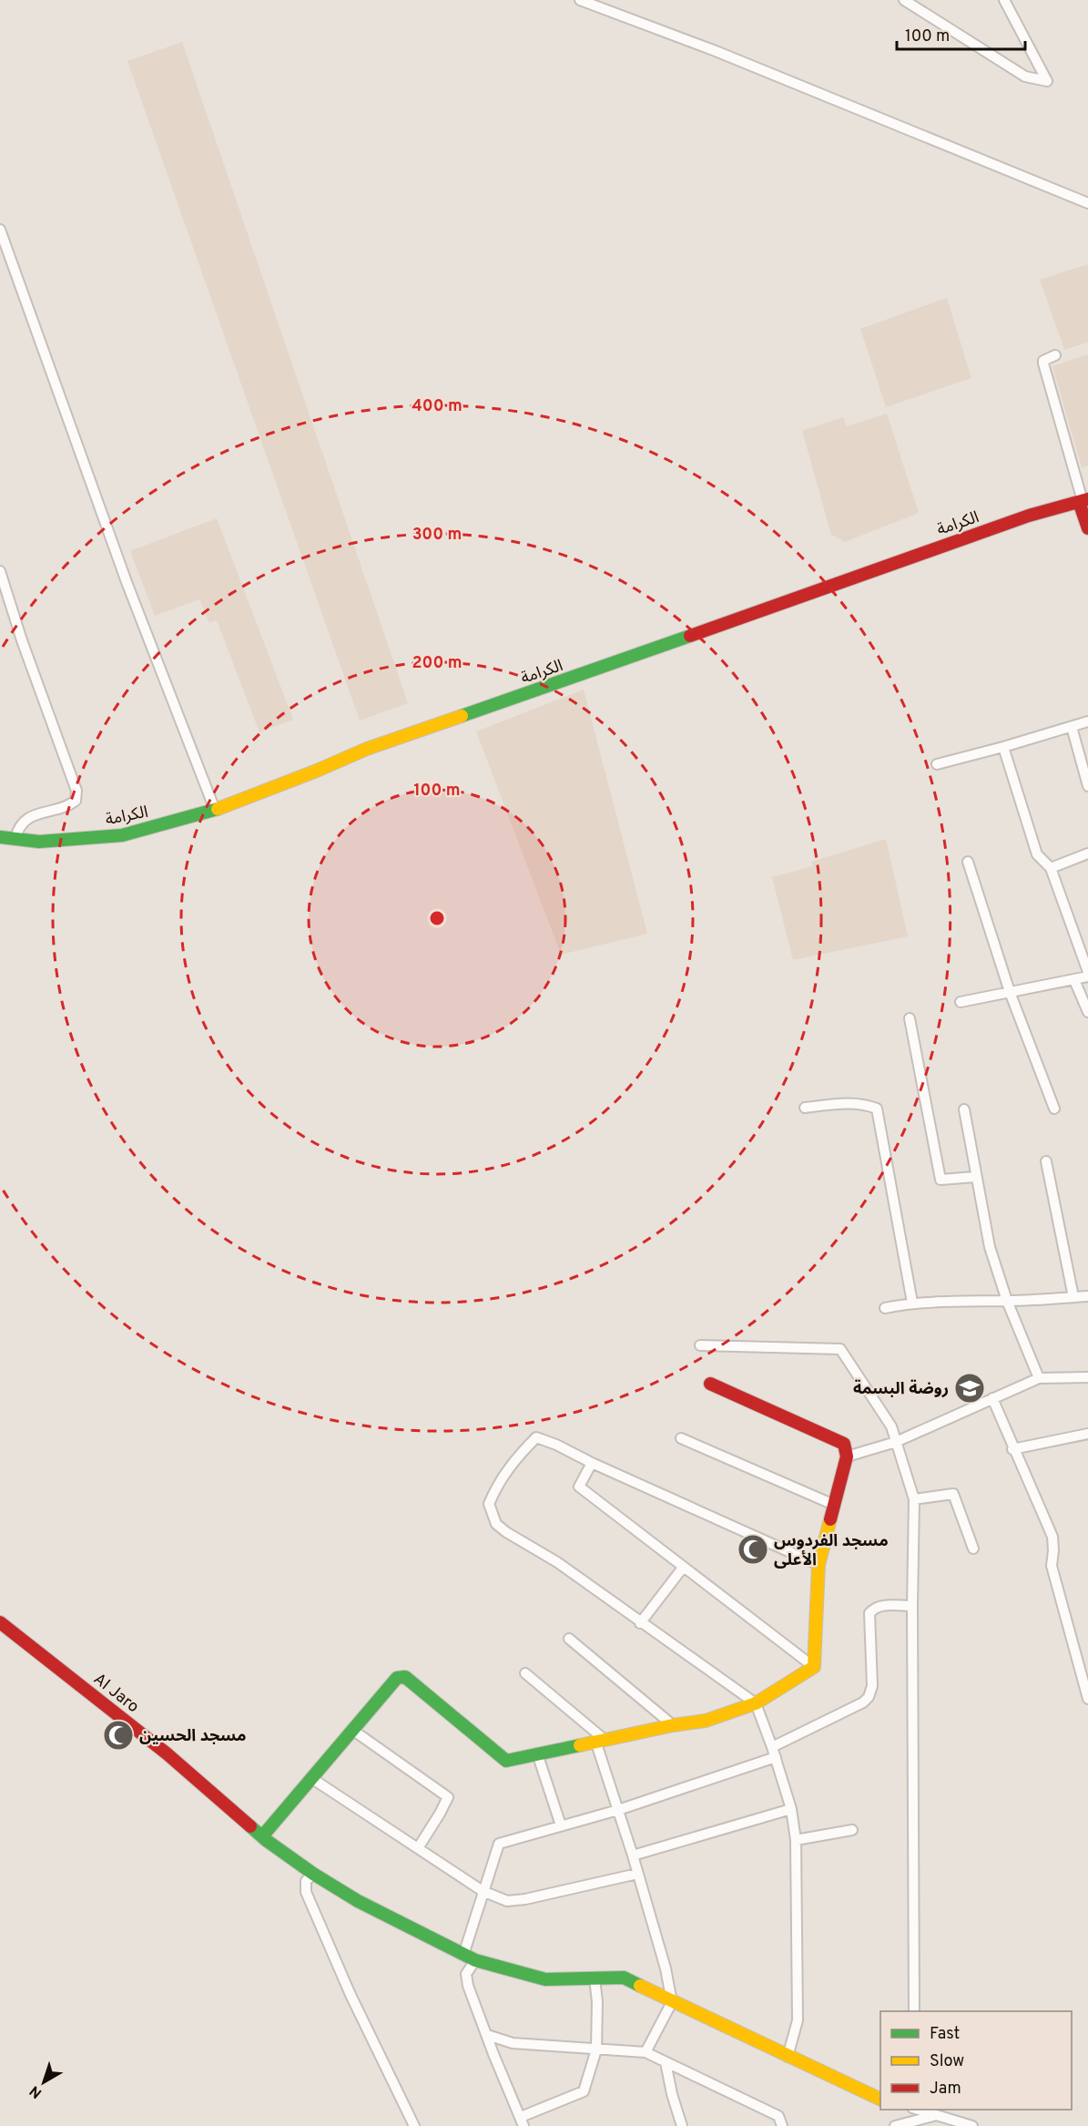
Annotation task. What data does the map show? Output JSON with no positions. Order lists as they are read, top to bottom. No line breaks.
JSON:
{"streets":{"street":["الكرامة","Al Jaro"]},"places":{"school or university":["روضة البسمة"],"mosque":["مسجد الفردوس الأعلى","مسجد الحسين"]},"legend":["Fast","Slow","Jam"],"scale_bar":"100 m","north":"bottom left","rings":["400 m","300 m","200 m","100 m"]}
